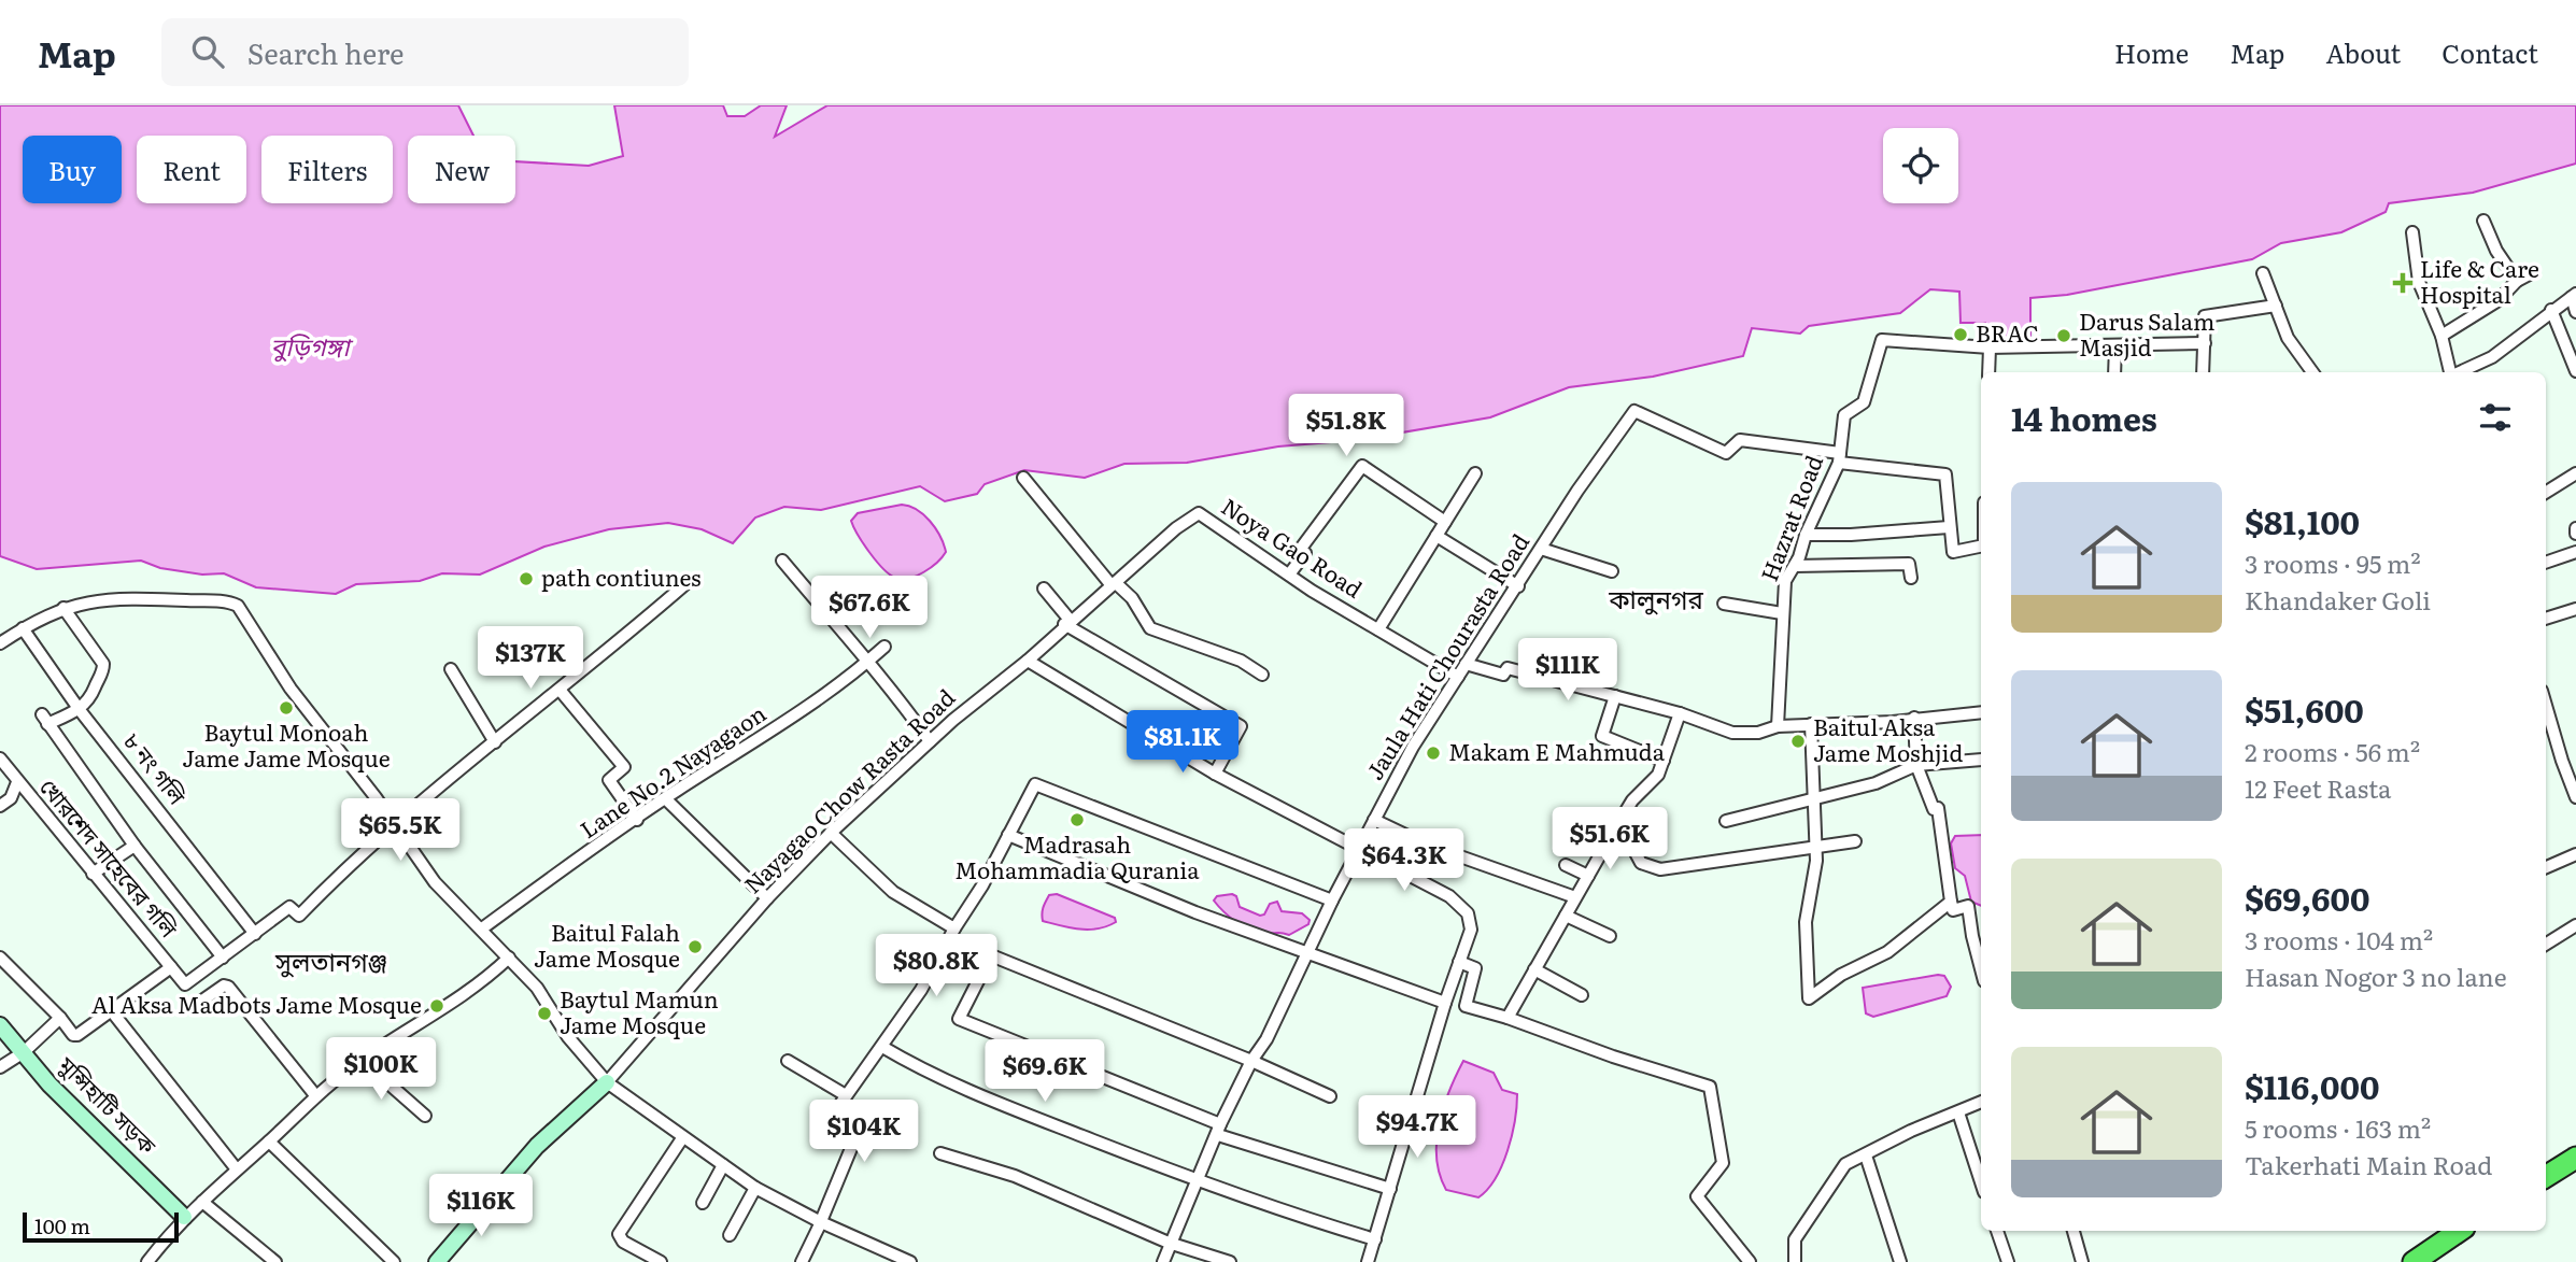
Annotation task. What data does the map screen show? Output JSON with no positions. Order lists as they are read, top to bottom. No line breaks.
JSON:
{"streets":{"street":["Hazrat Road","Noya Gao Road","Jaula Hati Chourasta Road","৮ নং গলি","Lane No.2 Nayagaon","Nayagao Chow Rasta Road","খোরশেদ সাহেবের গলি","মুন্সিহাটি সড়ক"]},"crossings":[["Hazrat Road","Jaula Hati Chourasta Road"],["Noya Gao Road","Jaula Hati Chourasta Road"],["Noya Gao Road","Nayagao Chow Rasta Road"]],"districts":["কালুনগর","সুলতানগঞ্জ"],"water":["বুড়িগঙ্গা"],"places":{"health":["Life & Care Hospital"],"other":["BRAC","Darus Salam Masjid","path contiunes","Baytul Monoah Jame Jame Mosque","Baitul Aksa Jame Moshjid","Makam E Mahmuda","Madrasah Mohammadia Qurania","Baitul Falah Jame Mosque","Al Aksa Madbots Jame Mosque","Baytul Mamun Jame Mosque"]},"scale_bar":"100 m","page":{"header":"Map","search":"Search here","nav":["Home","Map","About","Contact"],"chip":["Buy","Rent","Filters","New"],"heading":"14 homes","price":["$51.8K","$67.6K","$137K","$111K","$81.1K","$65.5K","$51.6K","$64.3K","$80.8K","$100K","$69.6K","$94.7K","$104K","$116K"],"list":[{"name":"$81,100","note":"3 rooms · 95 m² · Khandaker Goli"},{"name":"$51,600","note":"2 rooms · 56 m² · 12 Feet Rasta"},{"name":"$69,600","note":"3 rooms · 104 m² · Hasan Nogor 3 no lane"},{"name":"$116,000","note":"5 rooms · 163 m² · Takerhati Main Road"}],"scale":"100 m"}}
